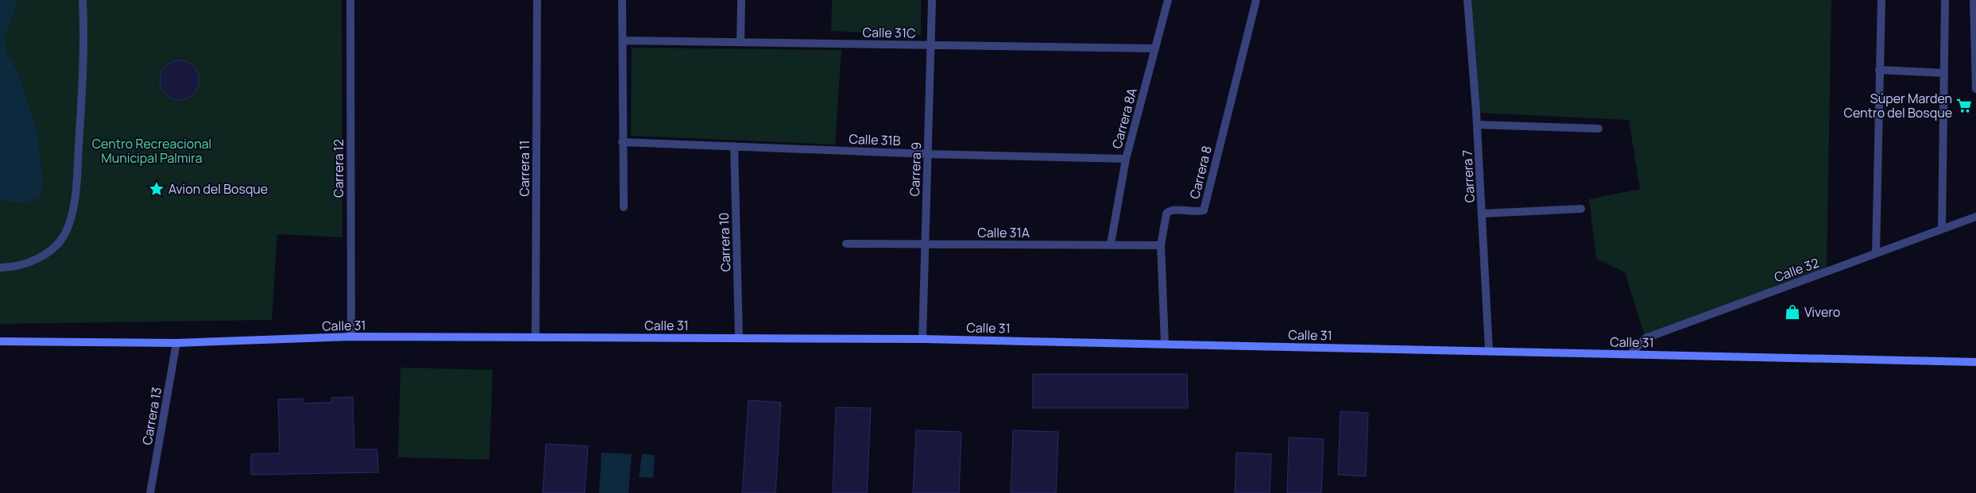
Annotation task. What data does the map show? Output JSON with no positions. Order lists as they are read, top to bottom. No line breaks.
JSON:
{"streets":{"main road":["Calle 31"],"street":["Calle 31C","Carrera 8A","Calle 31B","Carrera 12","Carrera 11","Carrera 9","Carrera 8","Carrera 7","Calle 31A","Carrera 10","Calle 32","Carrera 13"]},"crossings":[["Calle 31C","Carrera 8A"],["Calle 31C","Carrera 9"],["Carrera 8A","Calle 31B"],["Carrera 8A","Calle 31A"],["Calle 31B","Carrera 9"],["Calle 31B","Carrera 10"],["Carrera 12","Calle 31"],["Carrera 11","Calle 31"],["Carrera 9","Calle 31A"],["Carrera 9","Calle 31"],["Carrera 8","Calle 31A"],["Carrera 8","Calle 31"],["Carrera 7","Calle 31"],["Carrera 10","Calle 31"],["Calle 32","Calle 31"],["Calle 31","Carrera 13"]],"parks":["Centro Recreacional Municipal Palmira"],"places":{"supermarket":["Súper Marden Centro del Bosque"],"place":["Avion del Bosque"],"shop":["Vivero"]}}
